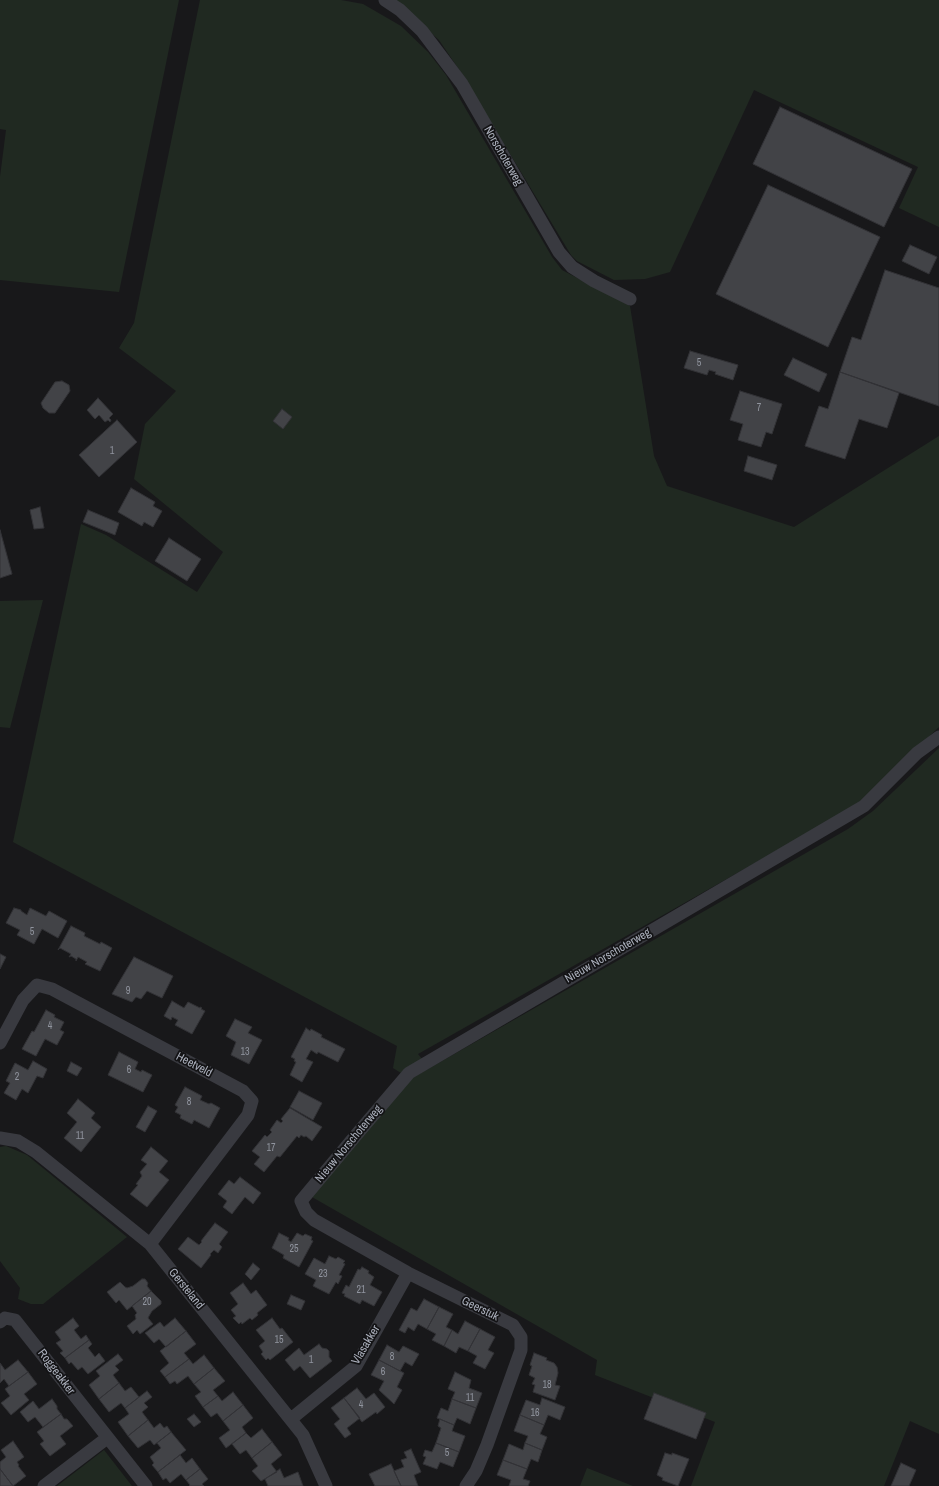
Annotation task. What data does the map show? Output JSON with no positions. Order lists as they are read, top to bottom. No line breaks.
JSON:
{"streets":{"street":["Norschoterweg","Nieuw Norschoterweg","Heetveld","Gersteland","Geerstuk","Vlasakker","Roggeakker"]},"crossings":[["Nieuw Norschoterweg","Geerstuk"],["Heetveld","Gersteland"],["Gersteland","Vlasakker"],["Geerstuk","Vlasakker"]],"house_numbers":["5","7","1","5","9","4","13","6","2","8","11","17","25","23","21","20","15","8","1","6","18","11","4","16","5"]}
